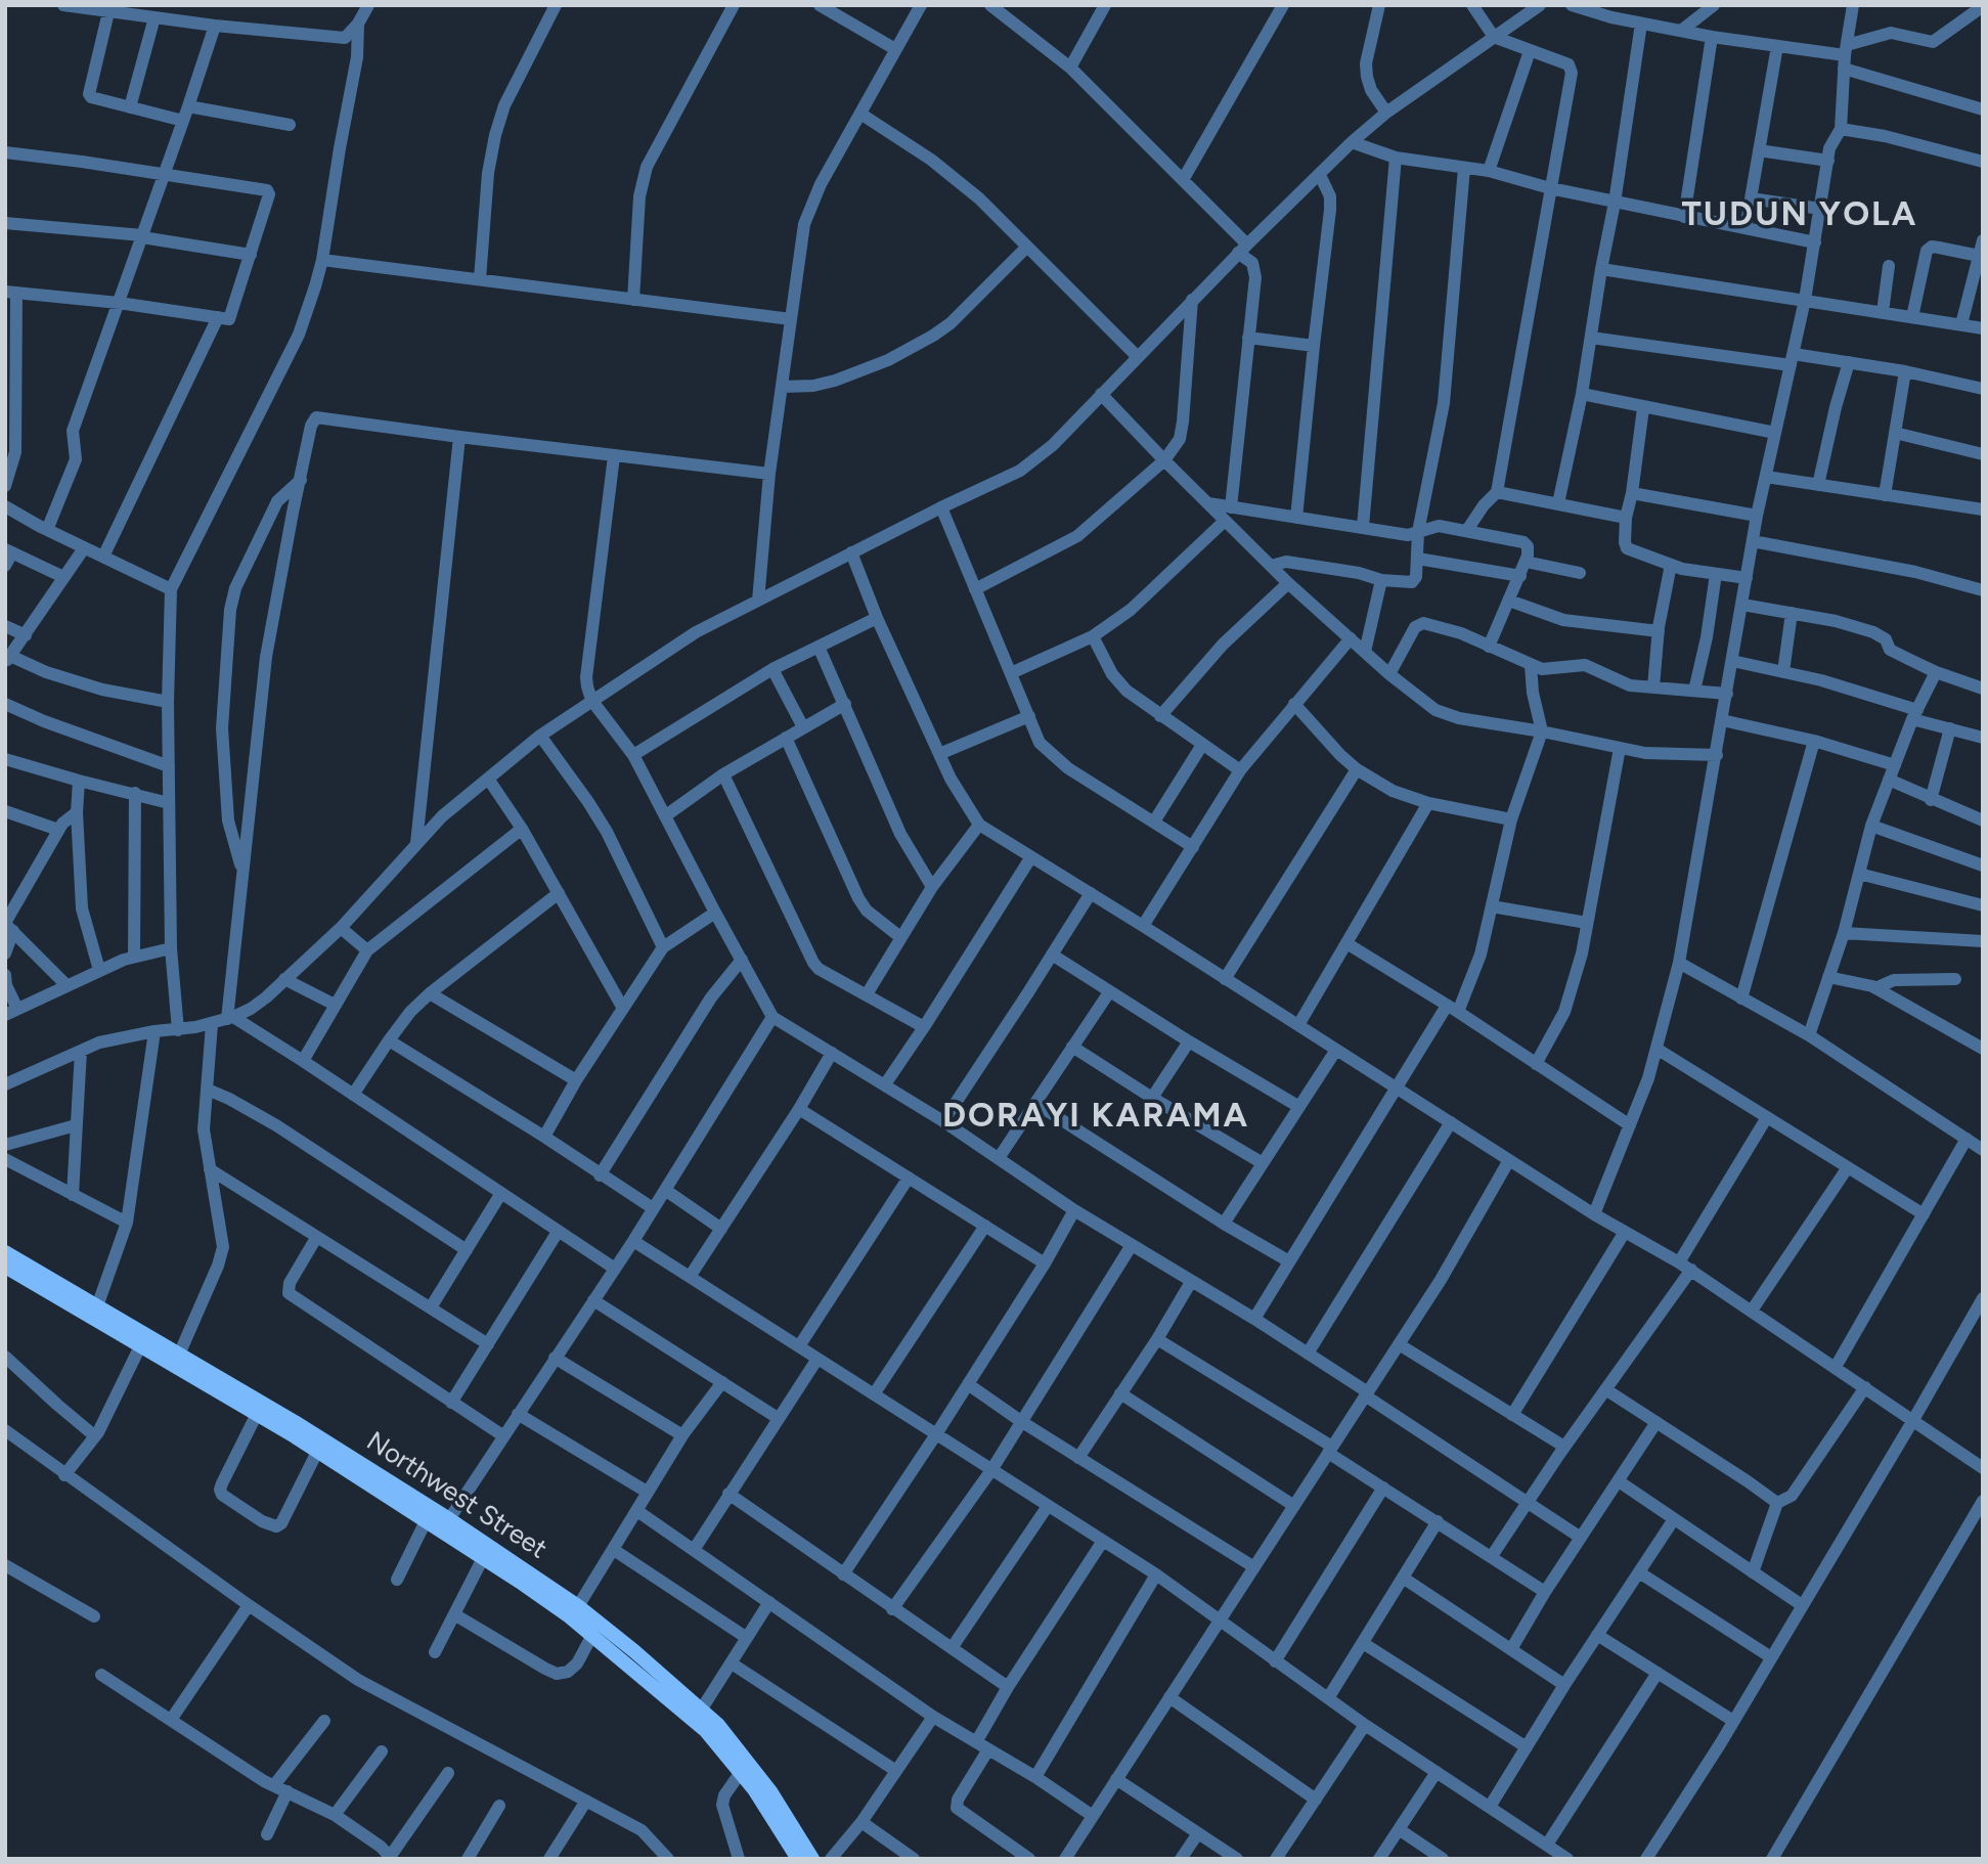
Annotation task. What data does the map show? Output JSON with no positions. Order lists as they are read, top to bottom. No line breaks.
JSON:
{"streets":{"main road":["Northwest Street"]},"districts":["TUDUN YOLA","DORAYI KARAMA"]}
